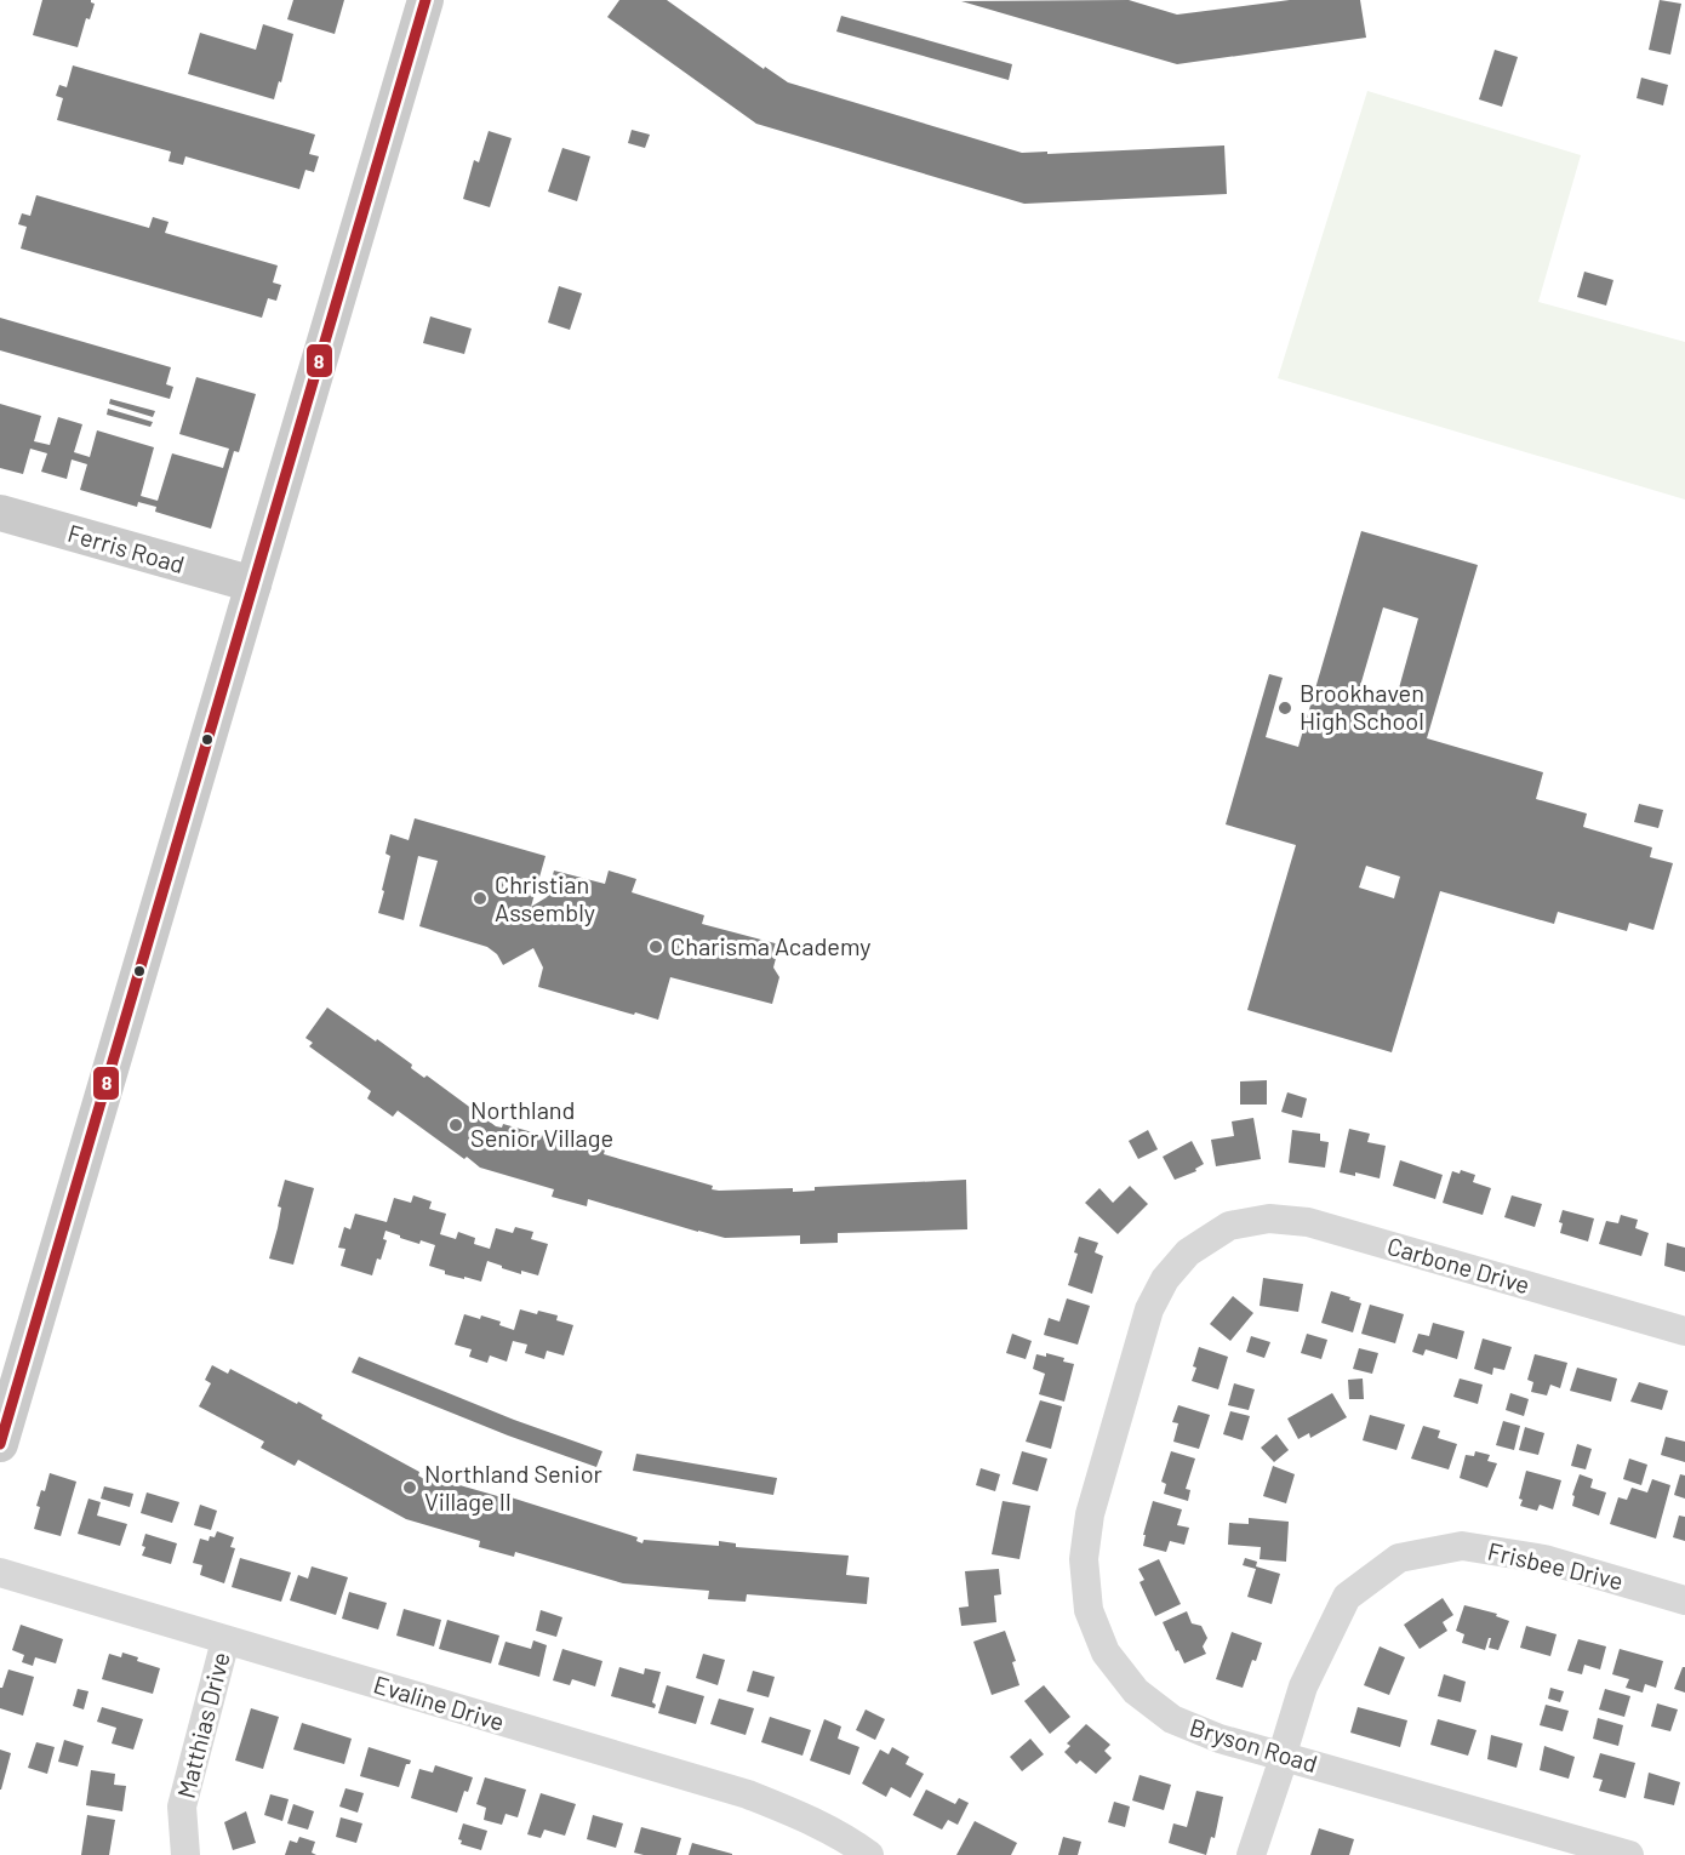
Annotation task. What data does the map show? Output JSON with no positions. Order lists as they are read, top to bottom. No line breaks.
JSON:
{"streets":{"main road":["Ferris Road"],"street":["Carbone Drive","Frisbee Drive","Evaline Drive","Matthias Drive","Bryson Road"]},"crossings":[["Carbone Drive","Bryson Road"],["Frisbee Drive","Bryson Road"],["Evaline Drive","Matthias Drive"]],"places":["Brookhaven High School","Christian Assembly","Charisma Academy","Northland Senior Village","Northland Senior Village II"],"lines":["transit line 8"]}
